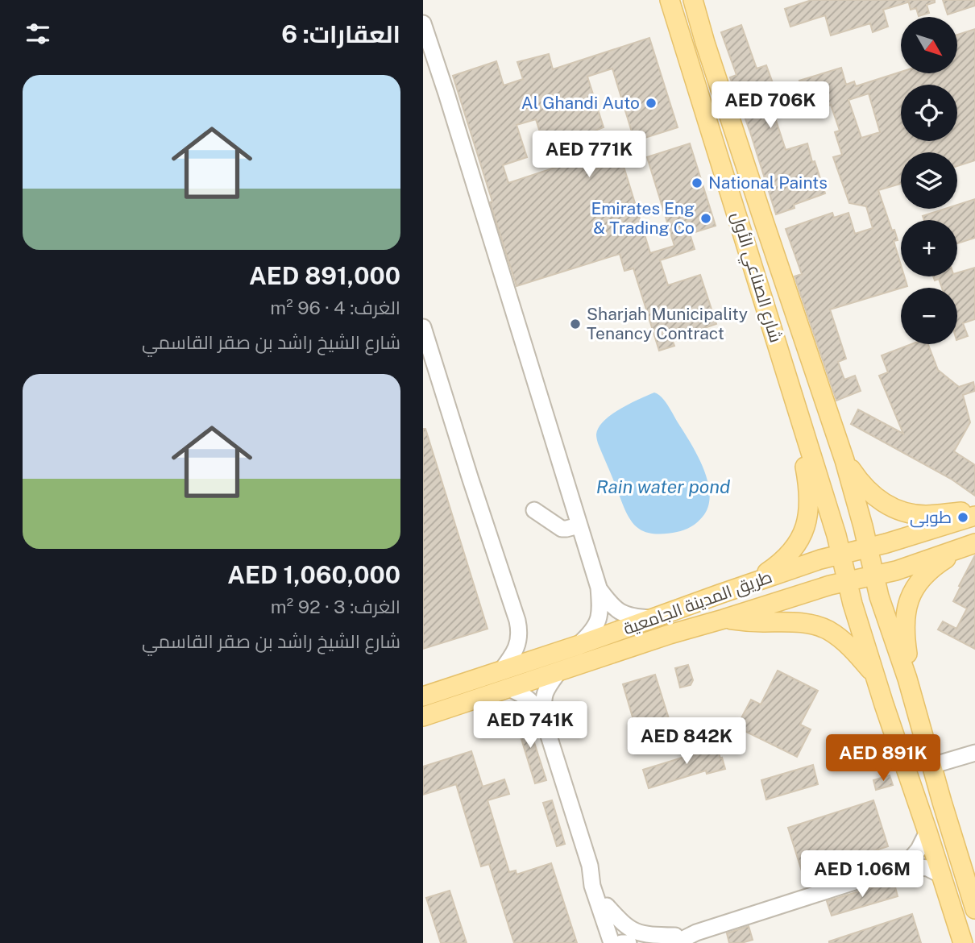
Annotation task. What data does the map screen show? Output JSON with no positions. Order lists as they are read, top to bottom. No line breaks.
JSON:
{"streets":{"main road":["شارع الصناعي الأول","طريق المدينة الجامعية"]},"crossings":[["شارع الصناعي الأول","طريق المدينة الجامعية"]],"water":["Rain water pond"],"places":["Al Ghandi Auto","National Paints","Emirates Eng & Trading Co","Sharjah Municipality Tenancy Contract","طوبى"],"north":"bottom right","page":{"heading":"العقارات: 6","map_buttons":["+","−"],"list":[{"name":"AED 891,000","note":"الغرف: 4 · 96 m² · شارع الشيخ راشد بن صقر القاسمي"},{"name":"AED 1,060,000","note":"الغرف: 3 · 92 m² · شارع الشيخ راشد بن صقر القاسمي"}],"price":["AED 706K","AED 771K","AED 741K","AED 842K","AED 891K","AED 1.06M"]}}
